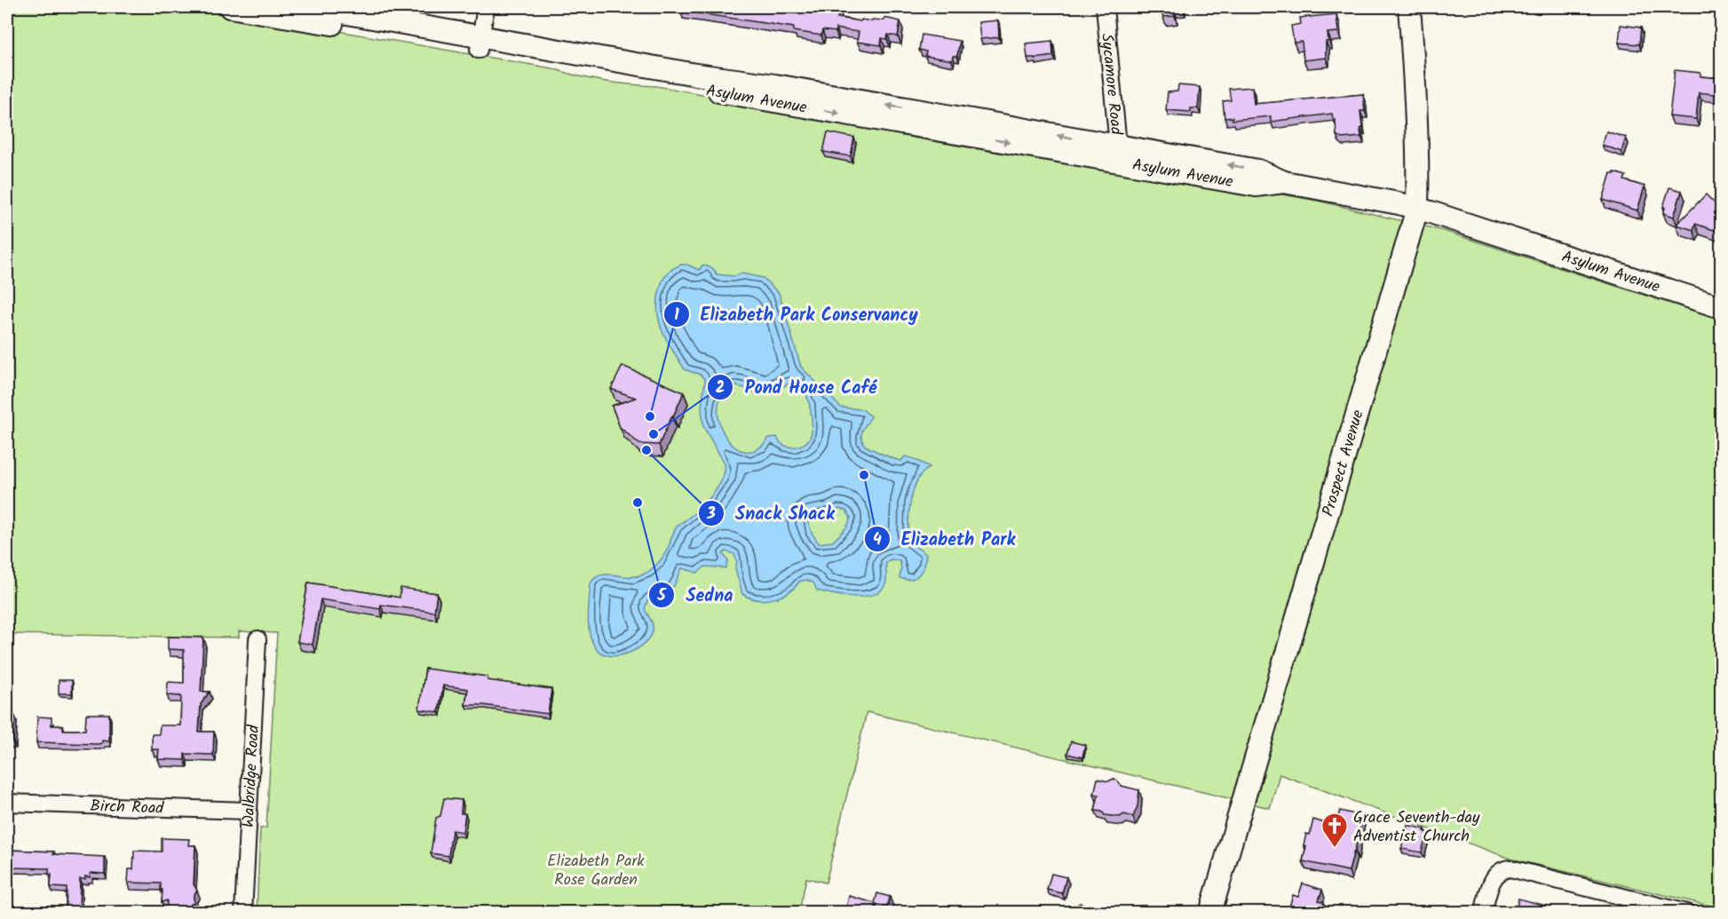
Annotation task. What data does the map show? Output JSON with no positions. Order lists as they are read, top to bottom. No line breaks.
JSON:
{"streets":{"main road":["Asylum Avenue","Prospect Avenue"],"street":["Sycamore Road","Walbridge Road","Birch Road"]},"crossings":[["Sycamore Road","Asylum Avenue"],["Asylum Avenue","Prospect Avenue"],["Walbridge Road","Birch Road"]],"parks":["Elizabeth Park Rose Garden"],"places":{"other":["Elizabeth Park Conservancy","Pond House Café","Snack Shack","Elizabeth Park","Sedna"],"church":["Grace Seventh-day Adventist Church"]}}
